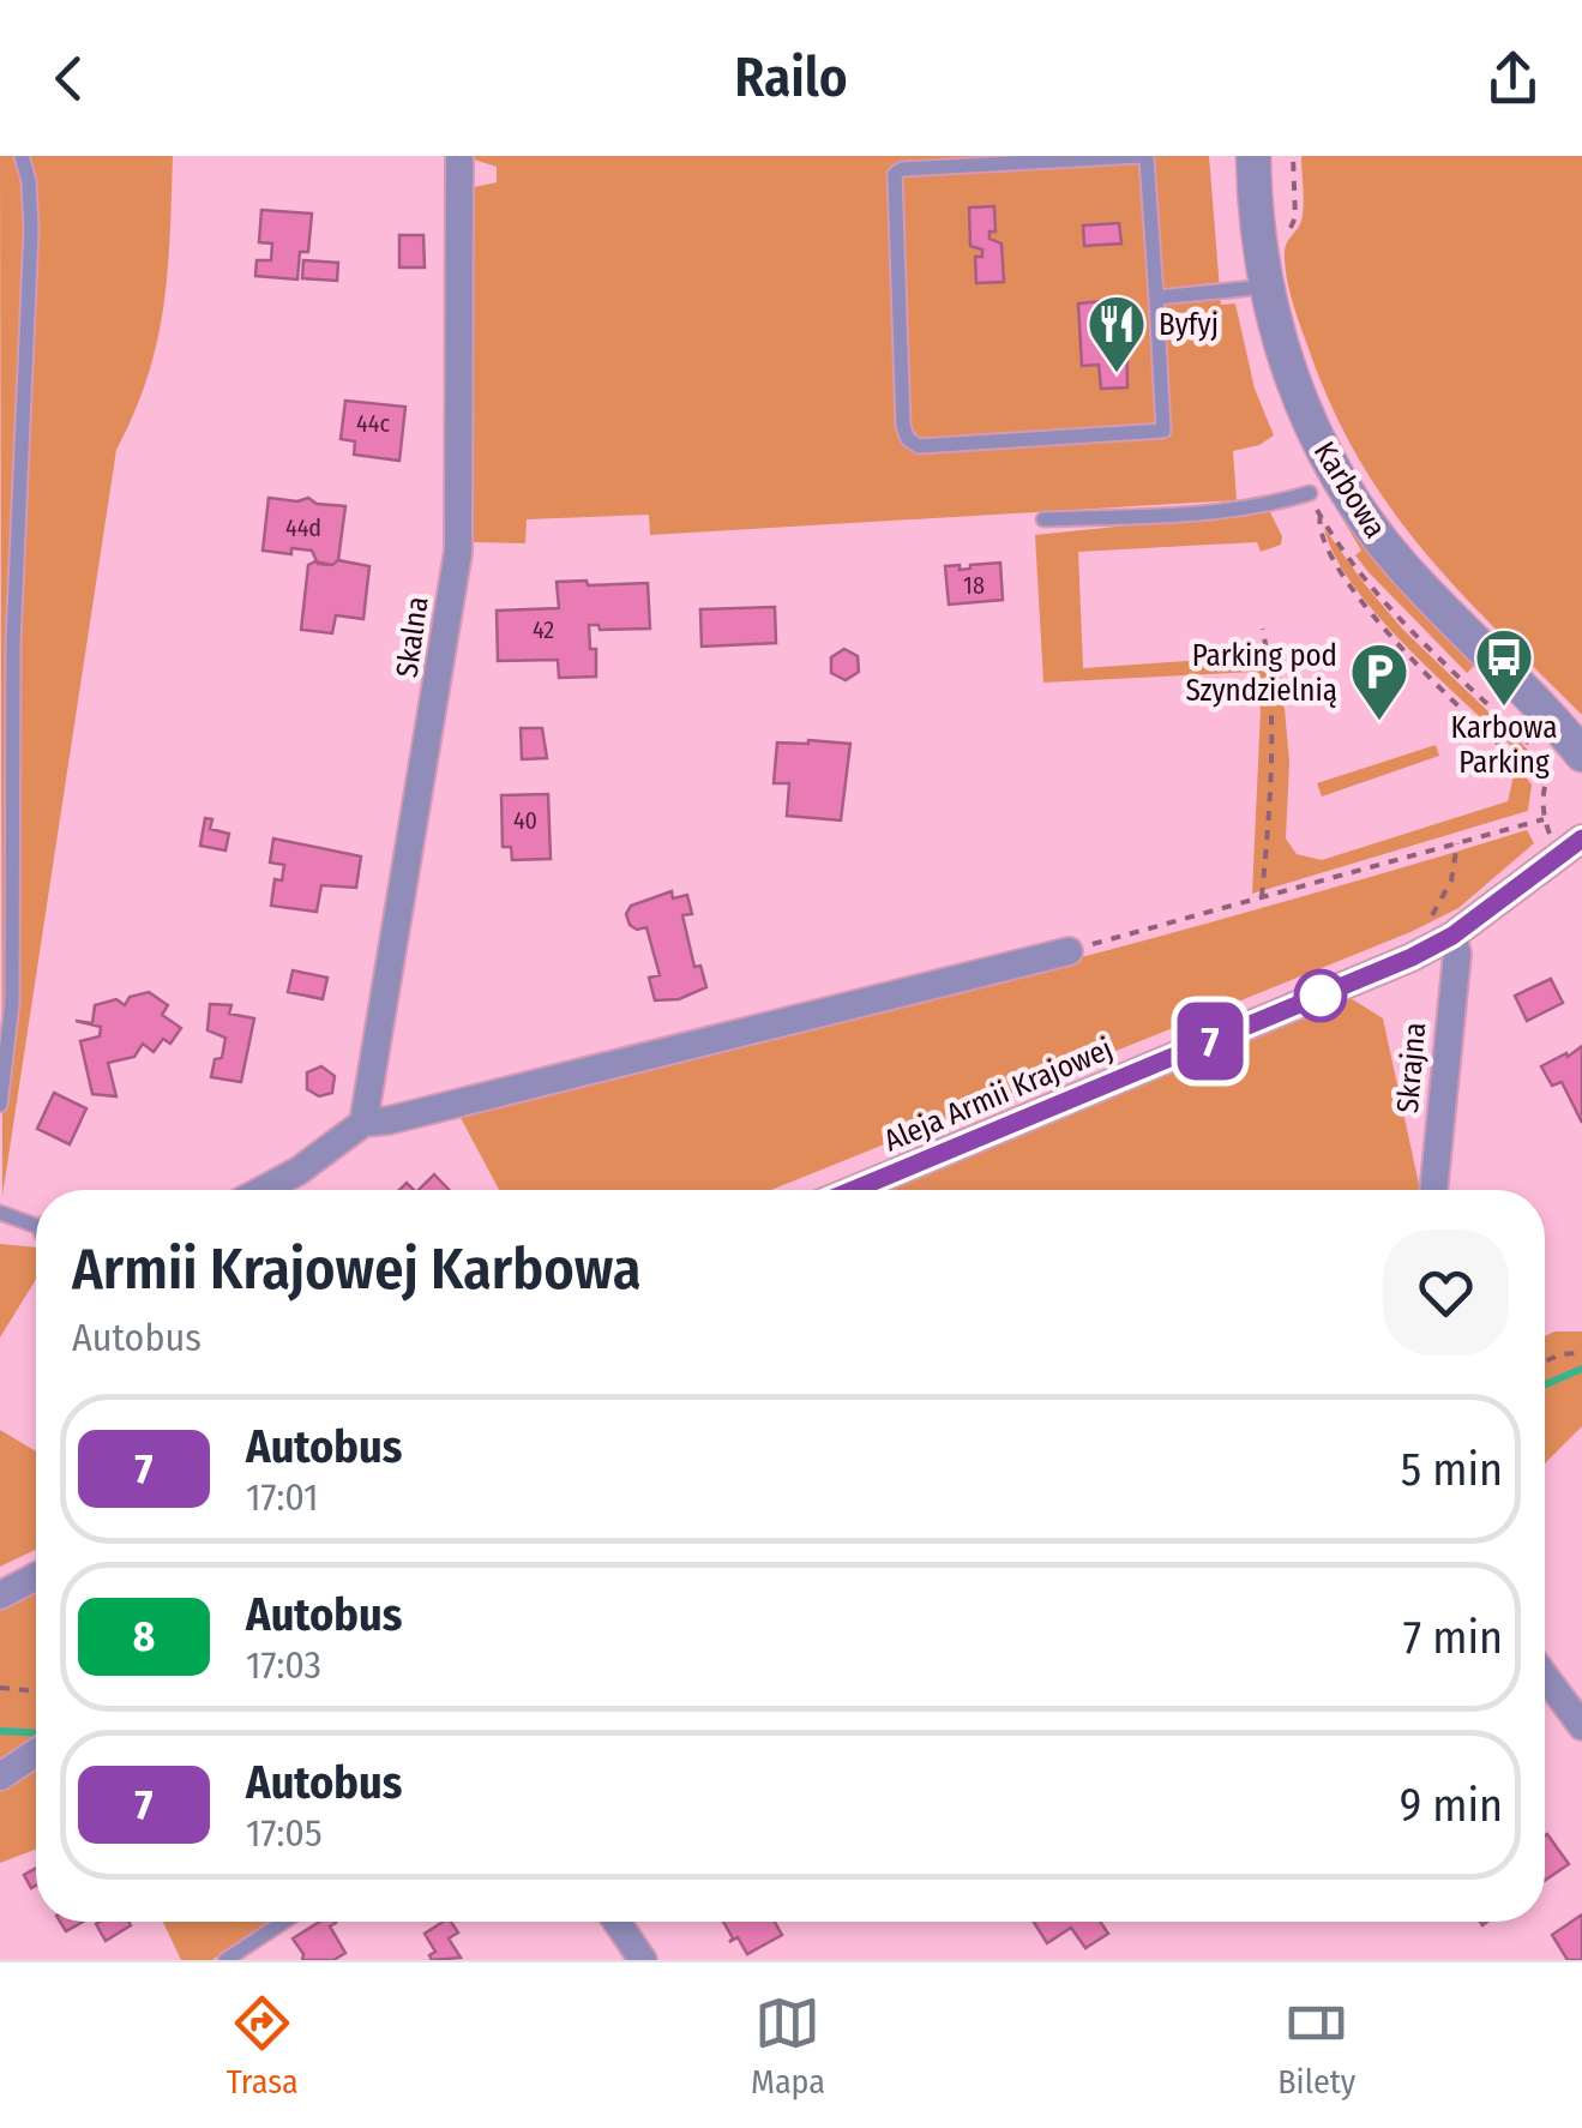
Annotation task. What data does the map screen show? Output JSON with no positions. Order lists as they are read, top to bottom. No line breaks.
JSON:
{"streets":{"street":["Karbowa","Skalna","Skrajna","Aleja Armii Krajowej"]},"crossings":[["Skrajna","Aleja Armii Krajowej"]],"places":{"restaurant":["Byfyj"],"bus stop":["Karbowa Parking"],"parking":["Parking pod Szyndzielnią"]},"lines":["bus line 7"],"house_numbers":["44c","44d","18","42","40"],"page":{"header":"Railo","on_map":"7","heading":["Armii Krajowej Karbowa","Autobus"],"list":[{"mark":"7","name":"Autobus","note":"17:01","value":"5 min"},{"mark":"8","name":"Autobus","note":"17:03","value":"7 min"},{"mark":"7","name":"Autobus","note":"17:05","value":"9 min"}],"tabs":["Trasa","Mapa","Bilety"]}}
